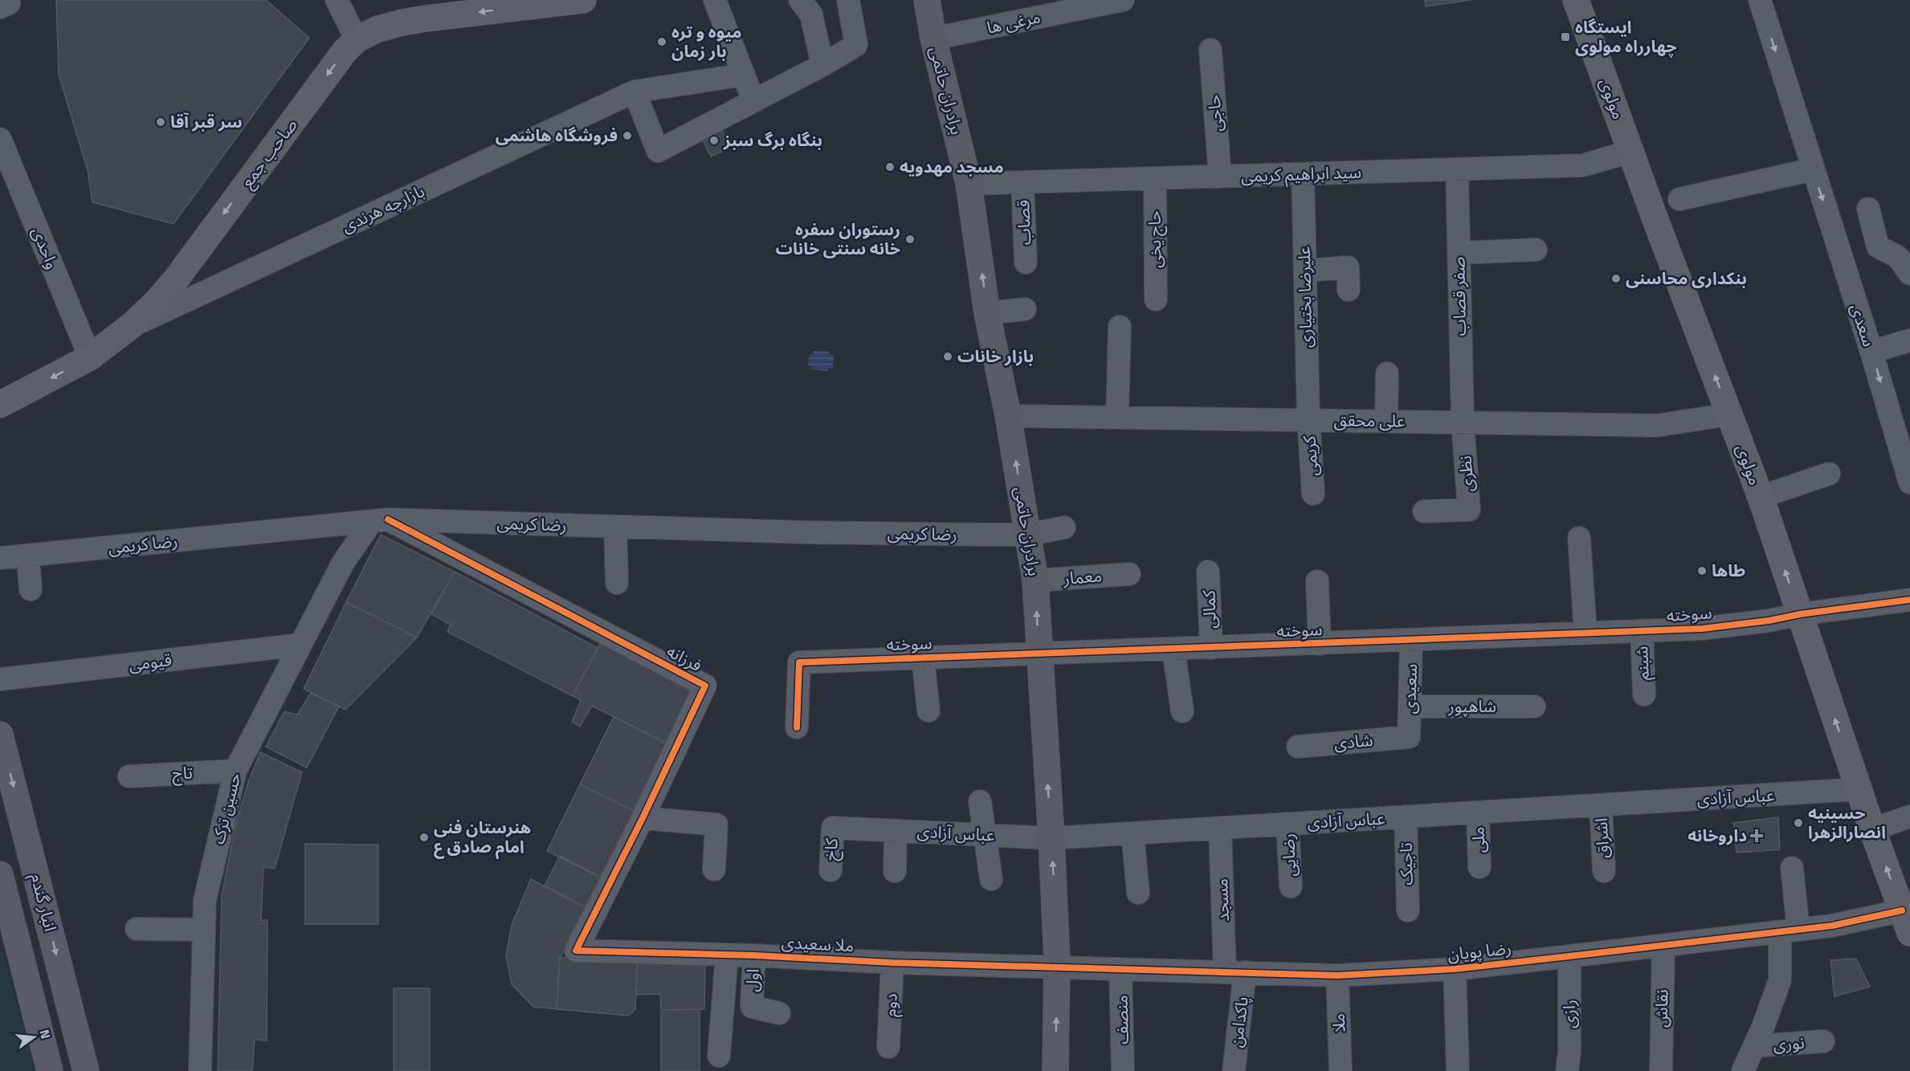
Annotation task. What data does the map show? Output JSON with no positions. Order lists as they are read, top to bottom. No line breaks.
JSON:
{"streets":{"main road":["مولوی","صاحب جمع"],"street":["مرغی ها","برادران حاتمی","حاجی","سید ابراهیم کریمی","بازارچه هرندی","قصاب","حاج یخی","واحدی","صفر قصاب","علیرضا بختیاری","سعدی","علی محقق","کریمی","نظری","رضا کریمی","معمار","کمالی","سوخته","فرزانه","قیومی","شبنم","سعیدی","شاهپور","شادی","تاج","عباس آزادی","حسین ترک","اشراق","ملی","کاخ","رضایی","تاجیک","مسجد","انبار گندم","ملا سعیدی","رضا پویان","اول","دوم","نقاش","رازی","منصف","پاکدامن","ملا","نوری"]},"crossings":[["مرغی ها","برادران حاتمی"],["برادران حاتمی","سید ابراهیم کریمی"],["برادران حاتمی","علی محقق"],["برادران حاتمی","رضا کریمی"],["برادران حاتمی","معمار"],["برادران حاتمی","سوخته"],["برادران حاتمی","عباس آزادی"],["برادران حاتمی","ملا سعیدی"],["برادران حاتمی","رضا پویان"],["مولوی","سید ابراهیم کریمی"],["مولوی","علی محقق"],["مولوی","سوخته"],["مولوی","عباس آزادی"],["مولوی","رضا پویان"],["حاجی","سید ابراهیم کریمی"],["صاحب جمع","بازارچه هرندی"],["صاحب جمع","واحدی"],["سید ابراهیم کریمی","قصاب"],["سید ابراهیم کریمی","حاج یخی"],["سید ابراهیم کریمی","صفر قصاب"],["سید ابراهیم کریمی","علیرضا بختیاری"],["صفر قصاب","علی محقق"],["صفر قصاب","نظری"],["علیرضا بختیاری","علی محقق"],["علیرضا بختیاری","کریمی"],["علی محقق","کریمی"],["علی محقق","نظری"],["رضا کریمی","فرزانه"],["رضا کریمی","حسین ترک"],["کمالی","سوخته"],["سوخته","شبنم"],["سوخته","سعیدی"],["فرزانه","حسین ترک"],["فرزانه","ملا سعیدی"],["قیومی","حسین ترک"],["سعیدی","شاهپور"],["سعیدی","شادی"],["تاج","حسین ترک"],["عباس آزادی","اشراق"],["عباس آزادی","ملی"],["عباس آزادی","کاخ"],["عباس آزادی","رضایی"],["عباس آزادی","تاجیک"],["عباس آزادی","مسجد"],["مسجد","رضا پویان"],["مسجد","پاکدامن"],["ملا سعیدی","رضا پویان"],["ملا سعیدی","اول"],["ملا سعیدی","دوم"],["رضا پویان","نقاش"],["رضا پویان","رازی"],["رضا پویان","منصف"],["رضا پویان","پاکدامن"],["رضا پویان","ملا"]],"one_way":["مولوی","صاحب جمع","سعدی"],"places":{"transit":["ایستگاه چهارراه مولوی"],"other":["میوه و تره بار زمان","سر قبر آقا","فروشگاه هاشمی","بنگاه برگ سبز","مسجد مهدویه","رستوران سفره خانه سنتی خانات","بنکداری محاسنی","بازار خانات","طاها","حسینیه انصارالزهرا","هنرستان فنی امام صادق ع"],"health":["داروخانه"]},"north":"right"}
